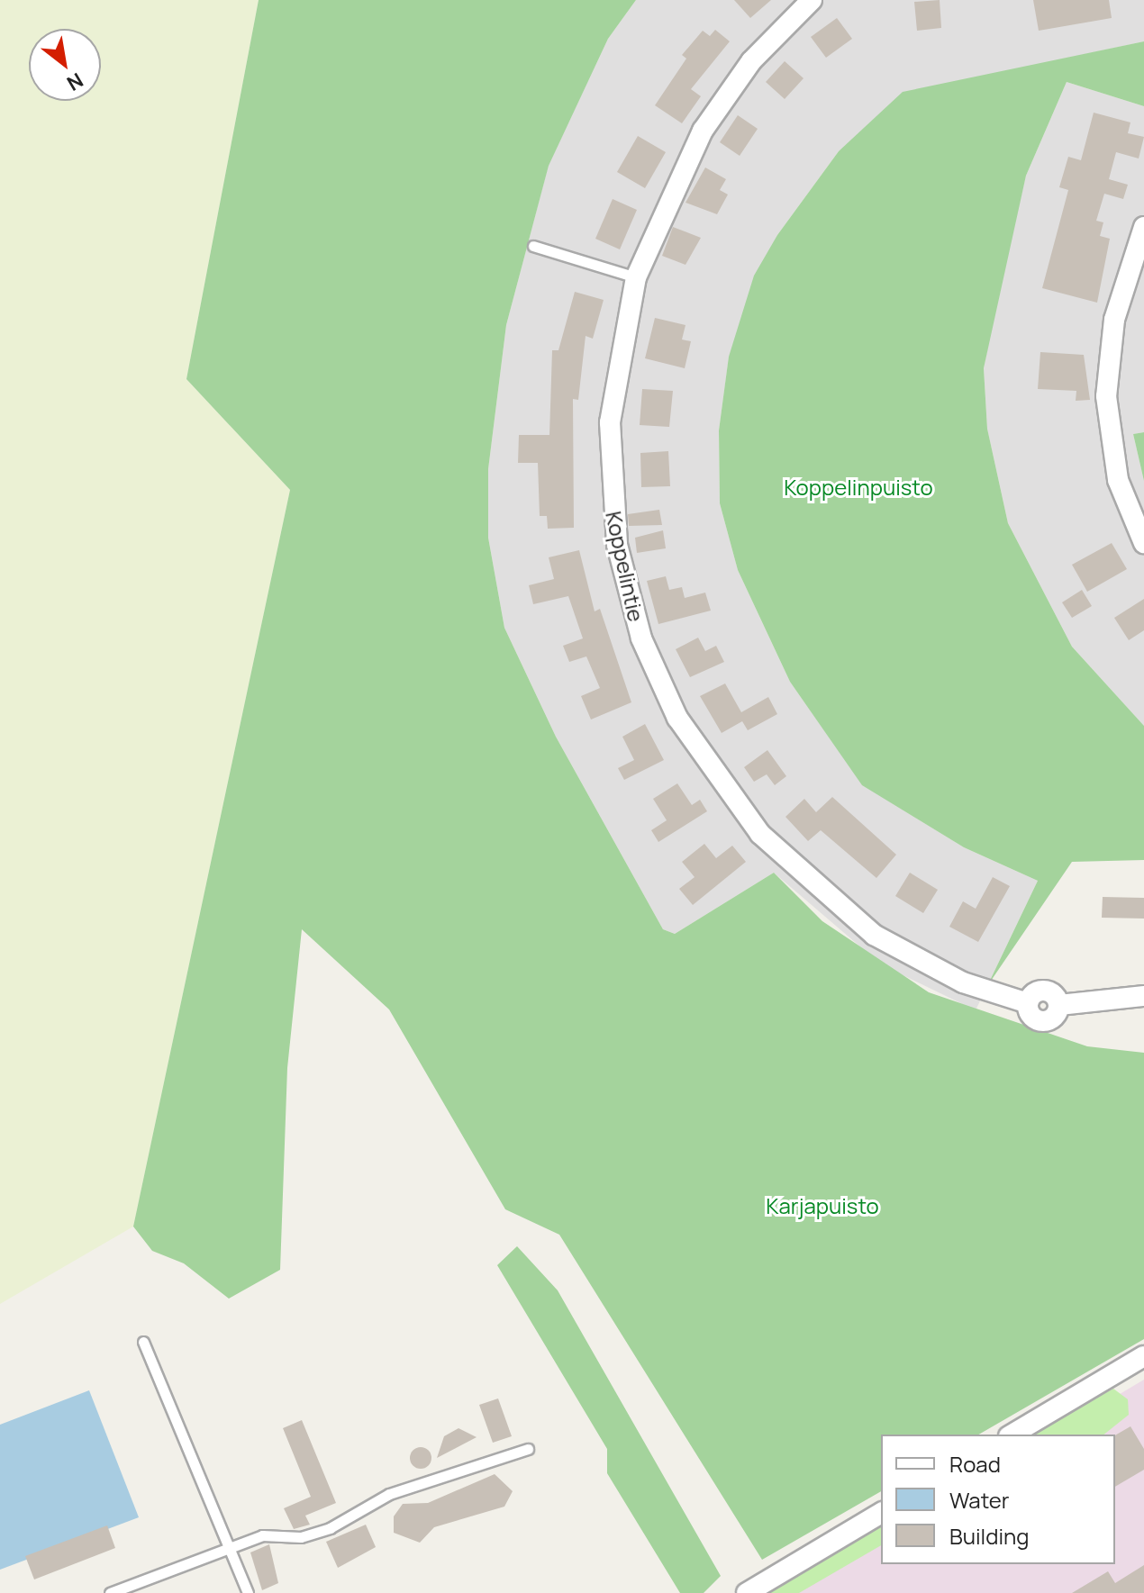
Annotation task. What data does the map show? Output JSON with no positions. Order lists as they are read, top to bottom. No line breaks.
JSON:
{"streets":{"street":["Koppelintie"]},"parks":["Koppelinpuisto","Karjapuisto"],"legend":["Road","Water","Building"],"north":"bottom right"}
